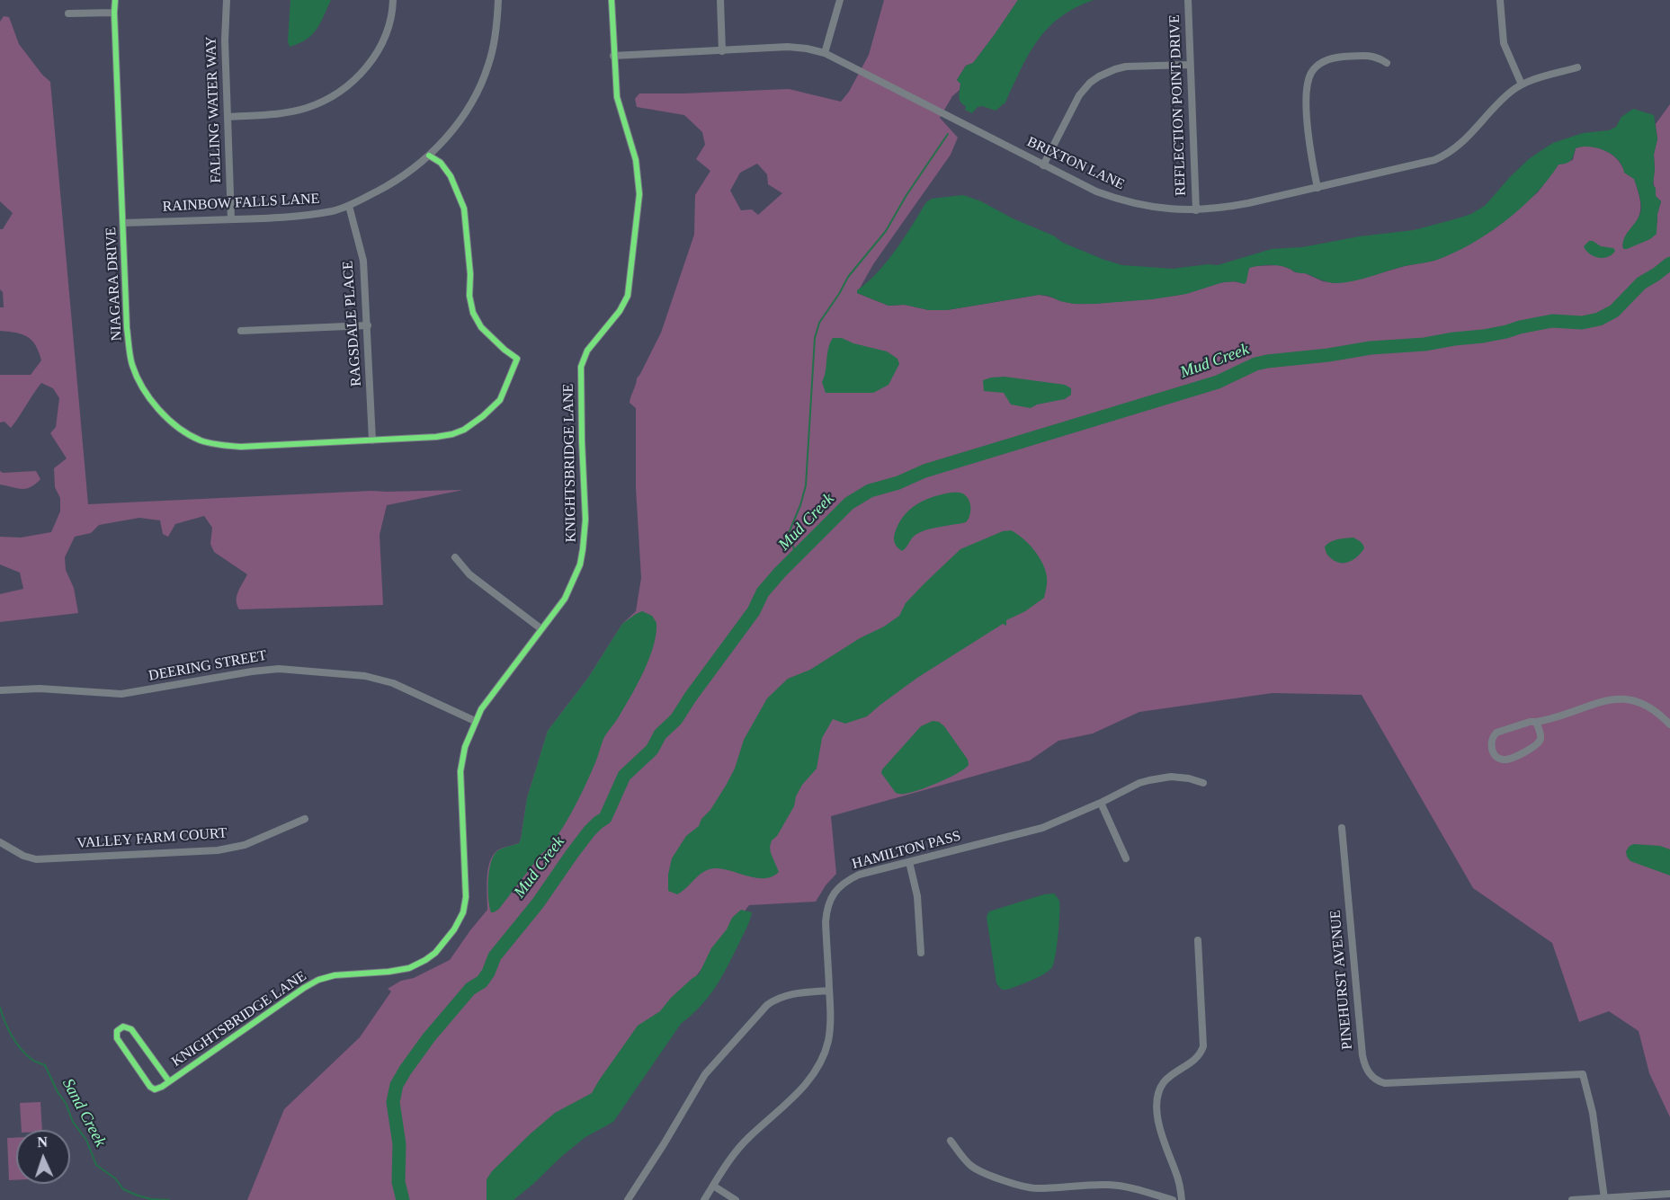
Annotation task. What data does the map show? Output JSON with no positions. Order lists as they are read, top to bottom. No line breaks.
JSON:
{"streets":{"street":["REFLECTION POINT DRIVE","FALLING WATER WAY","BRIXTON LANE","RAINBOW FALLS LANE","NIAGARA DRIVE","RAGSDALE PLACE","KNIGHTSBRIDGE LANE","DEERING STREET","VALLEY FARM COURT","HAMILTON PASS","PINEHURST AVENUE"]},"crossings":[["REFLECTION POINT DRIVE","BRIXTON LANE"],["FALLING WATER WAY","RAINBOW FALLS LANE"],["BRIXTON LANE","KNIGHTSBRIDGE LANE"],["RAINBOW FALLS LANE","NIAGARA DRIVE"],["RAINBOW FALLS LANE","RAGSDALE PLACE"],["NIAGARA DRIVE","RAGSDALE PLACE"],["KNIGHTSBRIDGE LANE","DEERING STREET"]],"water":["Mud Creek","Sand Creek"],"north":"top"}
